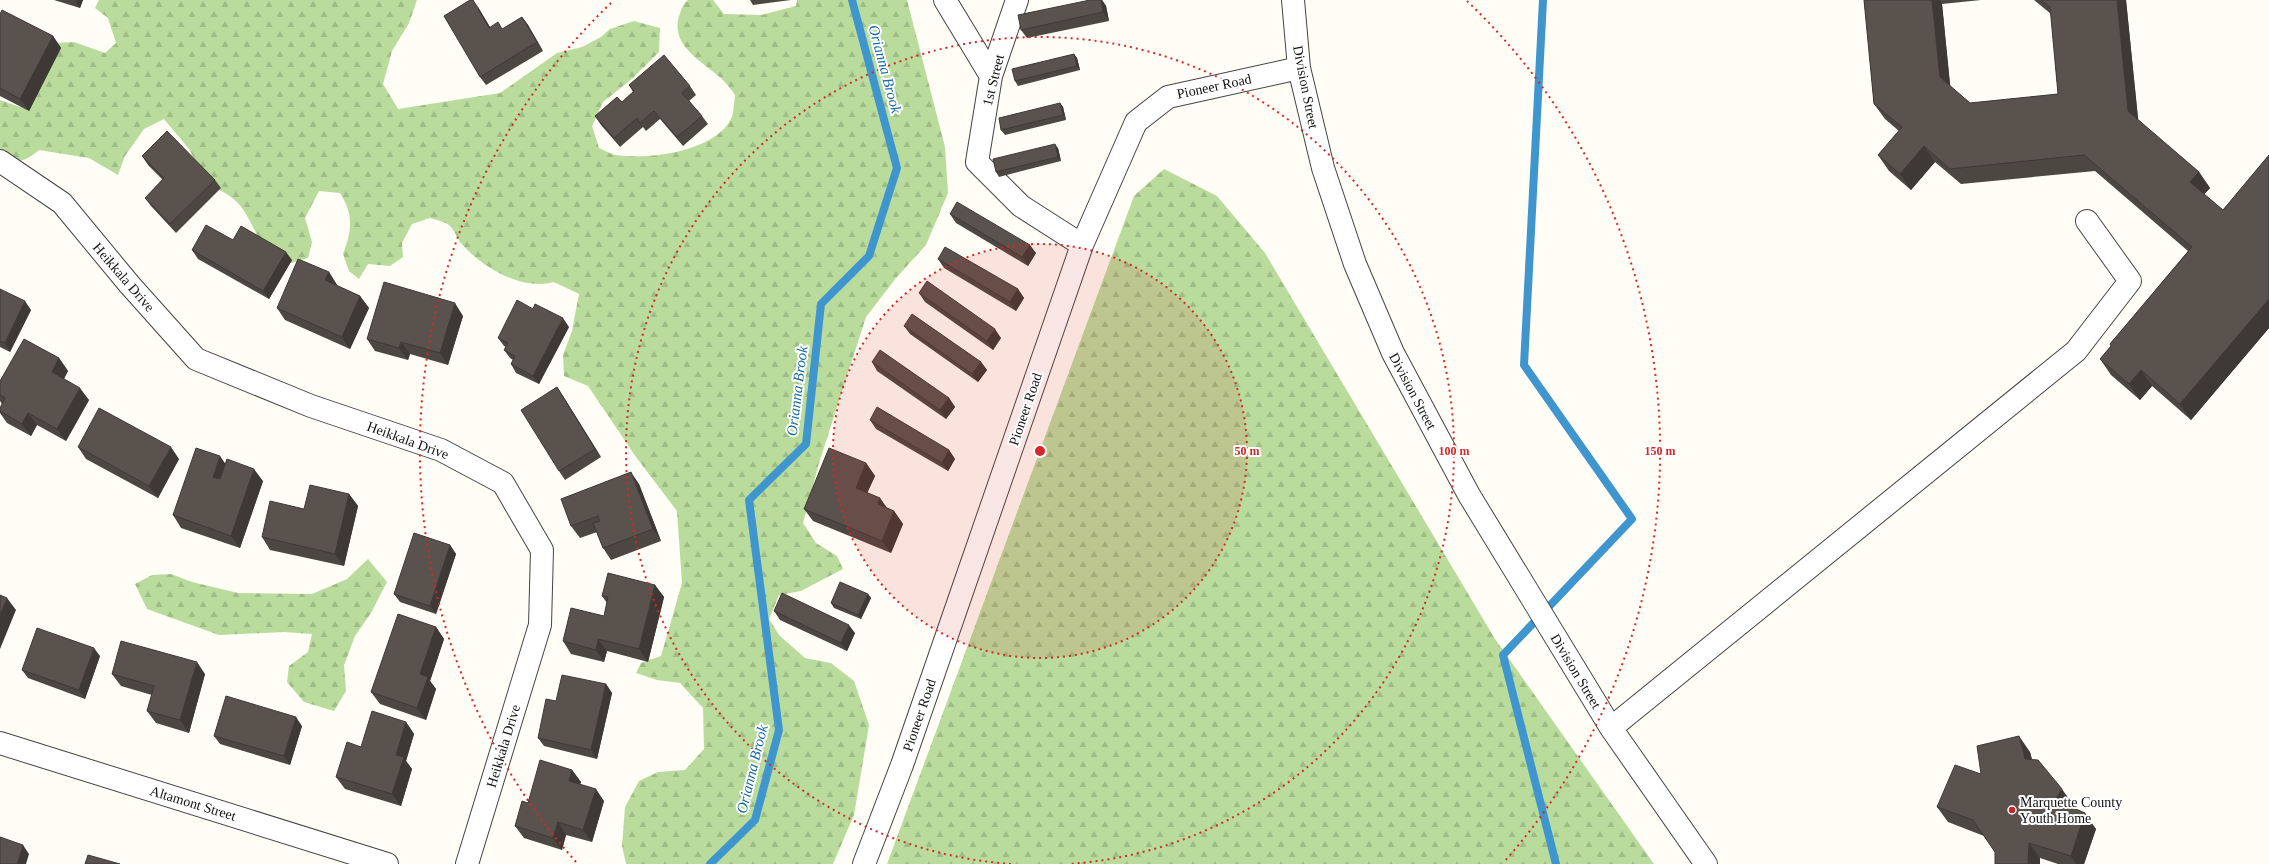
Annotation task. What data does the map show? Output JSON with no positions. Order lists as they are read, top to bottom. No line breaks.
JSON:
{"streets":{"street":["1st Street","Pioneer Road","Division Street","Heikkala Drive","Altamont Street"]},"crossings":[["1st Street","Pioneer Road"],["Pioneer Road","Division Street"]],"water":["Orianna Brook"],"places":["Marquette County Youth Home"],"rings":["50 m","100 m","150 m"]}
